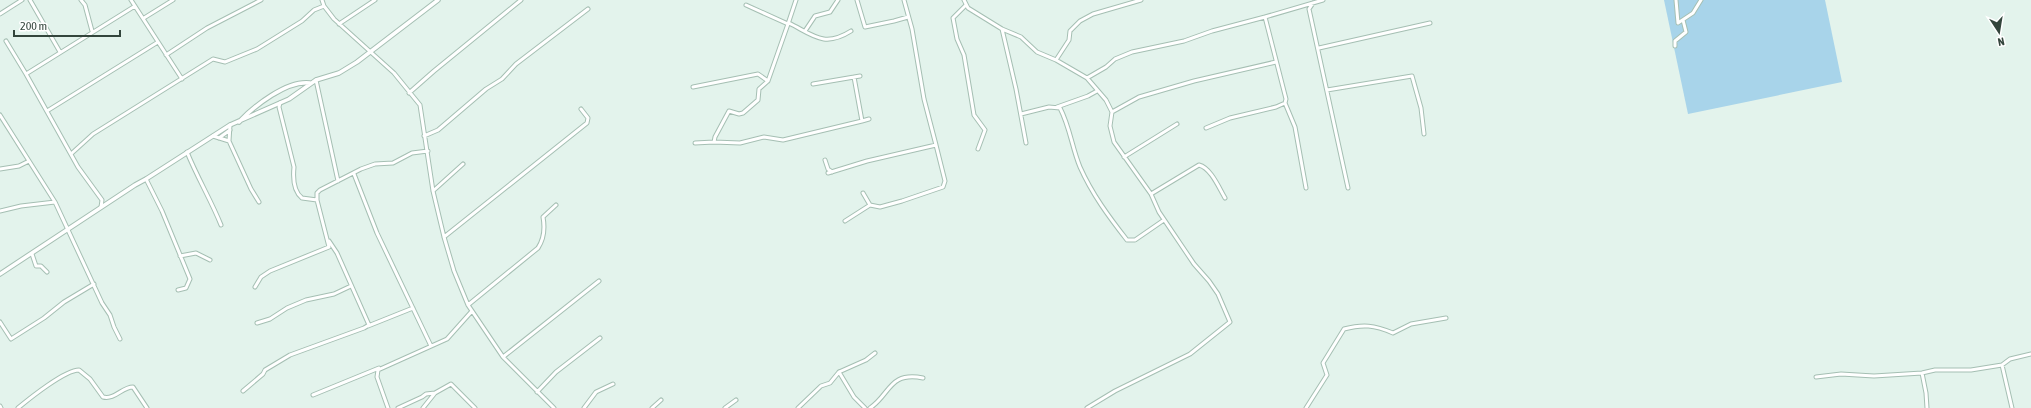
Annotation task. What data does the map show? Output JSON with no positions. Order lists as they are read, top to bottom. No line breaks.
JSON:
{"scale_bar":"200 m","north":"bottom"}
